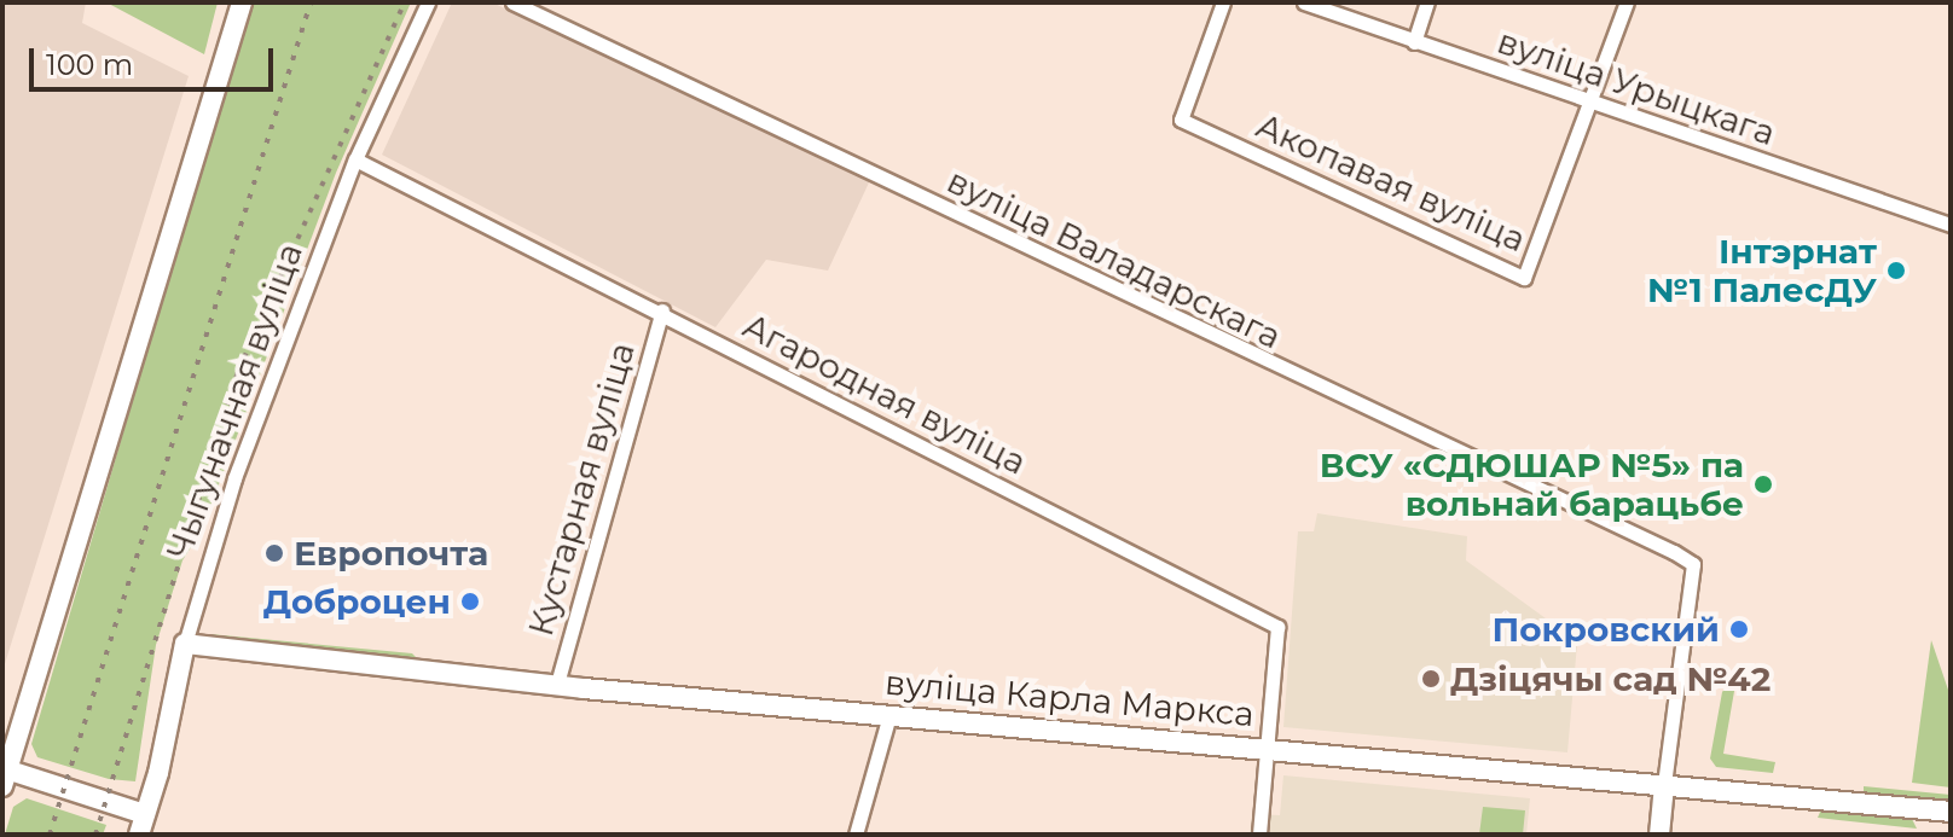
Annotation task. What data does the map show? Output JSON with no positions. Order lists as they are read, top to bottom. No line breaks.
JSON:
{"streets":{"main road":["Чыгуначная вуліца","вуліца Карла Маркса"],"street":["вуліца Урыцкага","Акопавая вуліца","вуліца Валадарскага","Агародная вуліца","Кустарная вуліца"]},"crossings":[["вуліца Урыцкага","Акопавая вуліца"],["вуліца Валадарскага","вуліца Карла Маркса"],["Агародная вуліца","Чыгуначная вуліца"],["Агародная вуліца","Кустарная вуліца"],["Агародная вуліца","вуліца Карла Маркса"],["Чыгуначная вуліца","вуліца Карла Маркса"],["Кустарная вуліца","вуліца Карла Маркса"]],"places":["Інтэрнат №1 ПалесДУ","ВСУ «СДЮШАР №5» па вольнай барацьбе","Европочта","Доброцен","Покровский","Дзіцячы сад №42"],"scale_bar":"100 m"}
